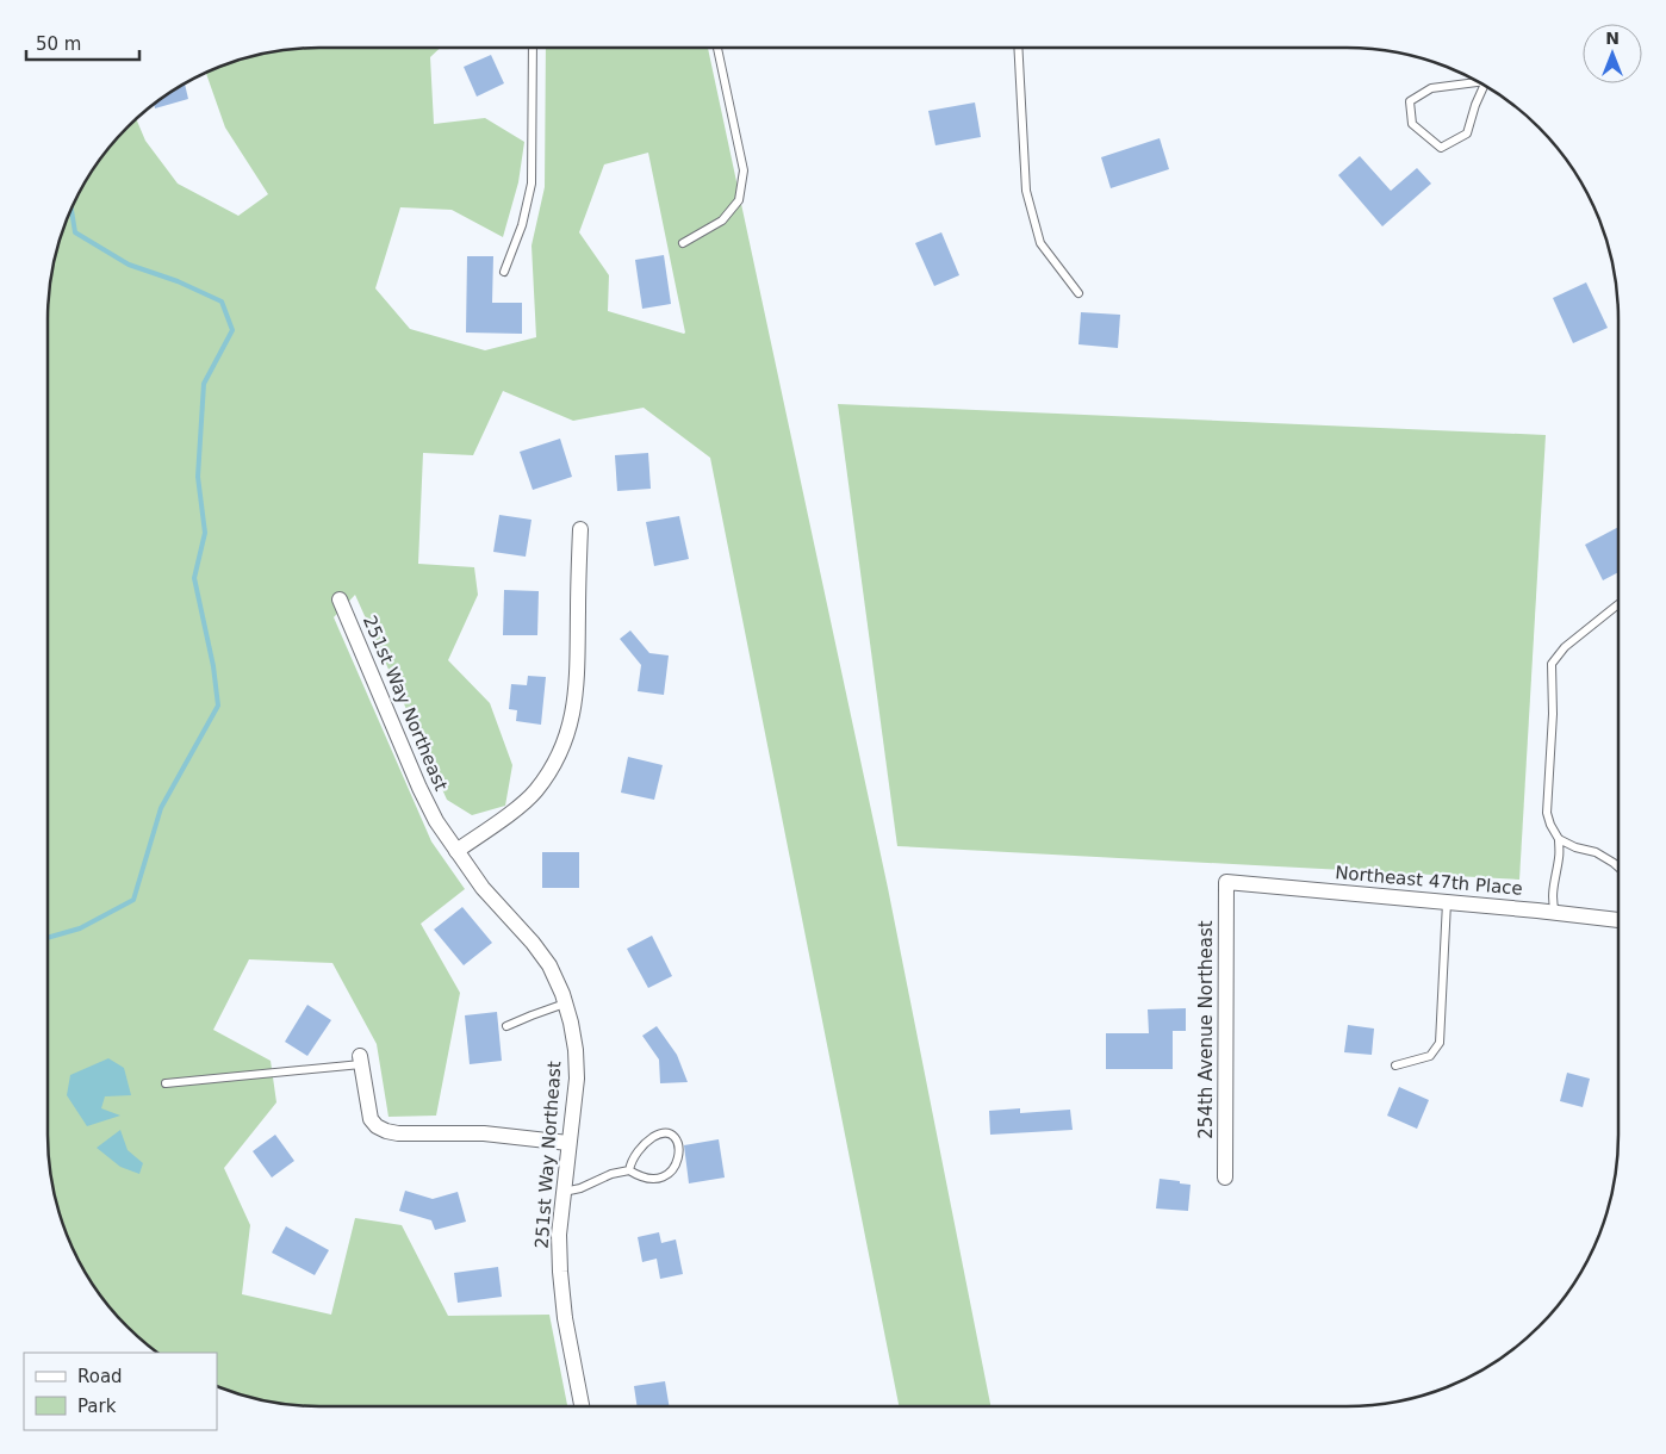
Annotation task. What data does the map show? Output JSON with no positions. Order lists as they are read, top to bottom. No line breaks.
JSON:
{"streets":{"street":["251st Way Northeast","Northeast 47th Place","254th Avenue Northeast"]},"crossings":[["Northeast 47th Place","254th Avenue Northeast"]],"legend":["Road","Park"],"scale_bar":"50 m","north":"top"}
